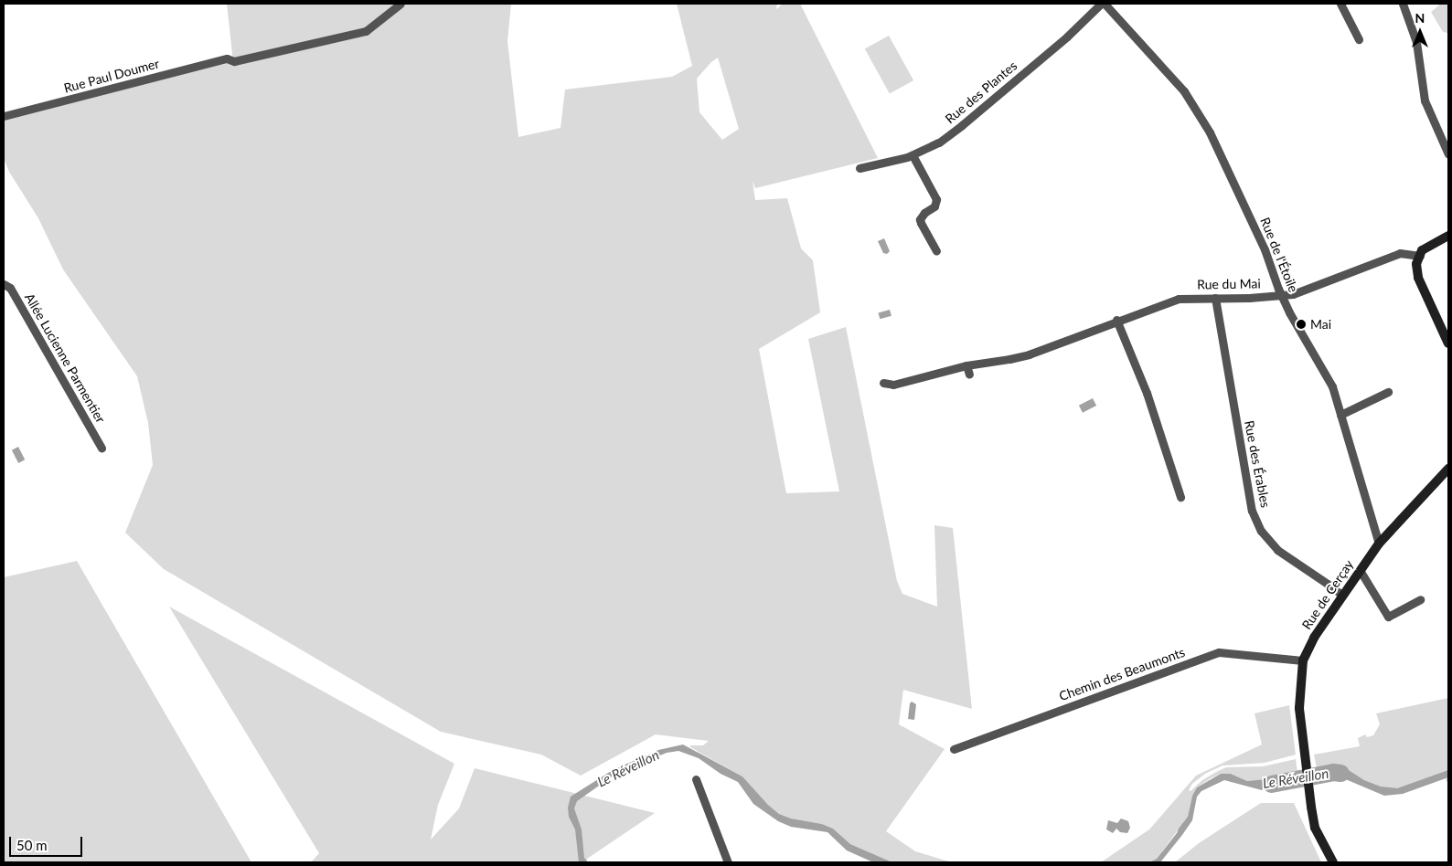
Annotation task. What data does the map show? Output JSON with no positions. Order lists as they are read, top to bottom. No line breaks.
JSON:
{"streets":{"street":["Rue Paul Doumer","Rue des Plantes","Rue de l'Étoile","Rue du Mai","Allée Lucienne Parmentier","Rue des Érables","Rue de Cerçay","Chemin des Beaumonts"]},"crossings":[["Rue des Plantes","Rue de l'Étoile"],["Rue de l'Étoile","Rue du Mai"],["Rue de l'Étoile","Rue de Cerçay"],["Rue du Mai","Rue des Érables"],["Rue des Érables","Rue de Cerçay"],["Rue de Cerçay","Chemin des Beaumonts"]],"water":["Le Réveillon"],"places":["Mai"],"scale_bar":"50 m","north":"top"}
